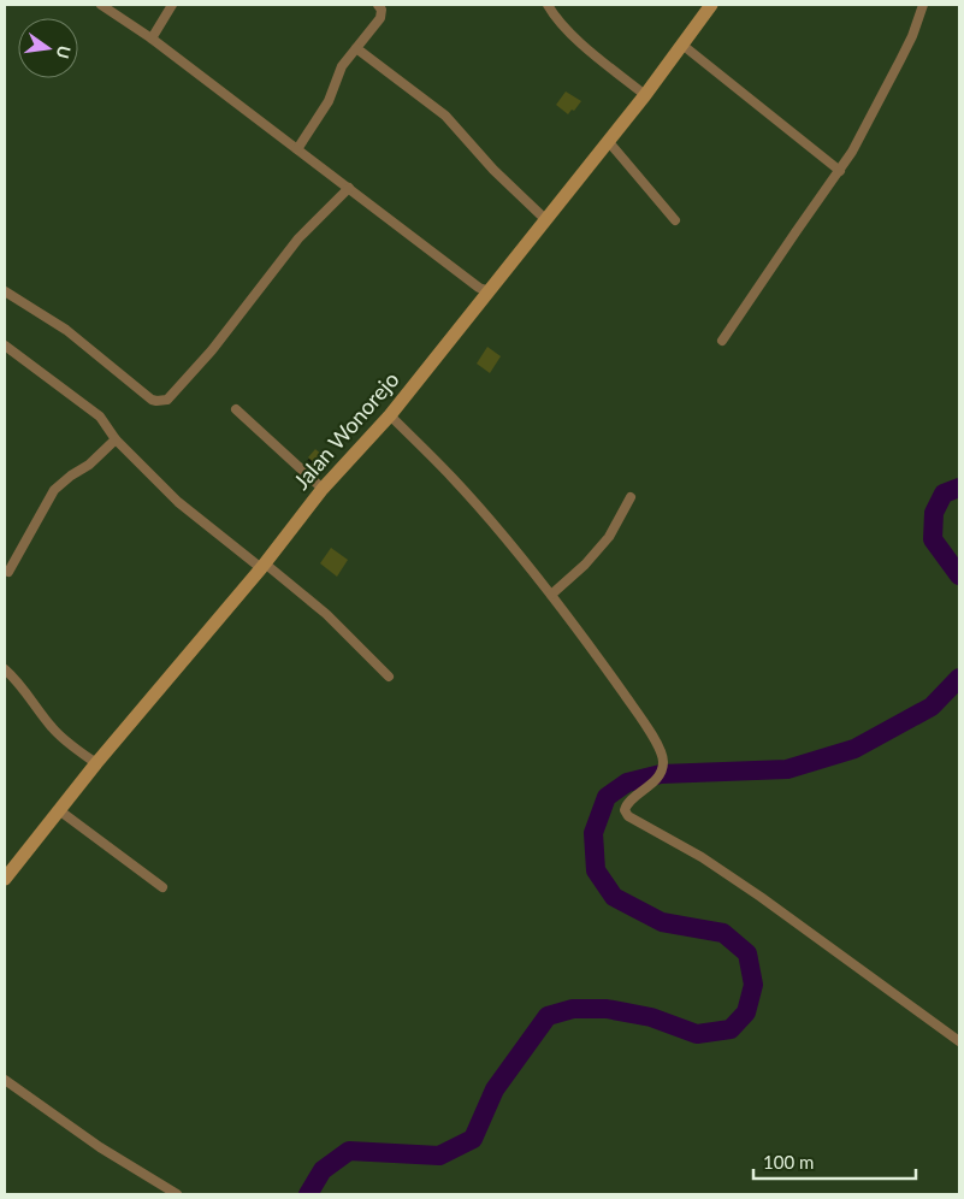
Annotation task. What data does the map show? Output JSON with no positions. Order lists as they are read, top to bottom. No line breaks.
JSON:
{"streets":{"street":["Jalan Wonorejo"]},"scale_bar":"100 m","north":"right"}
